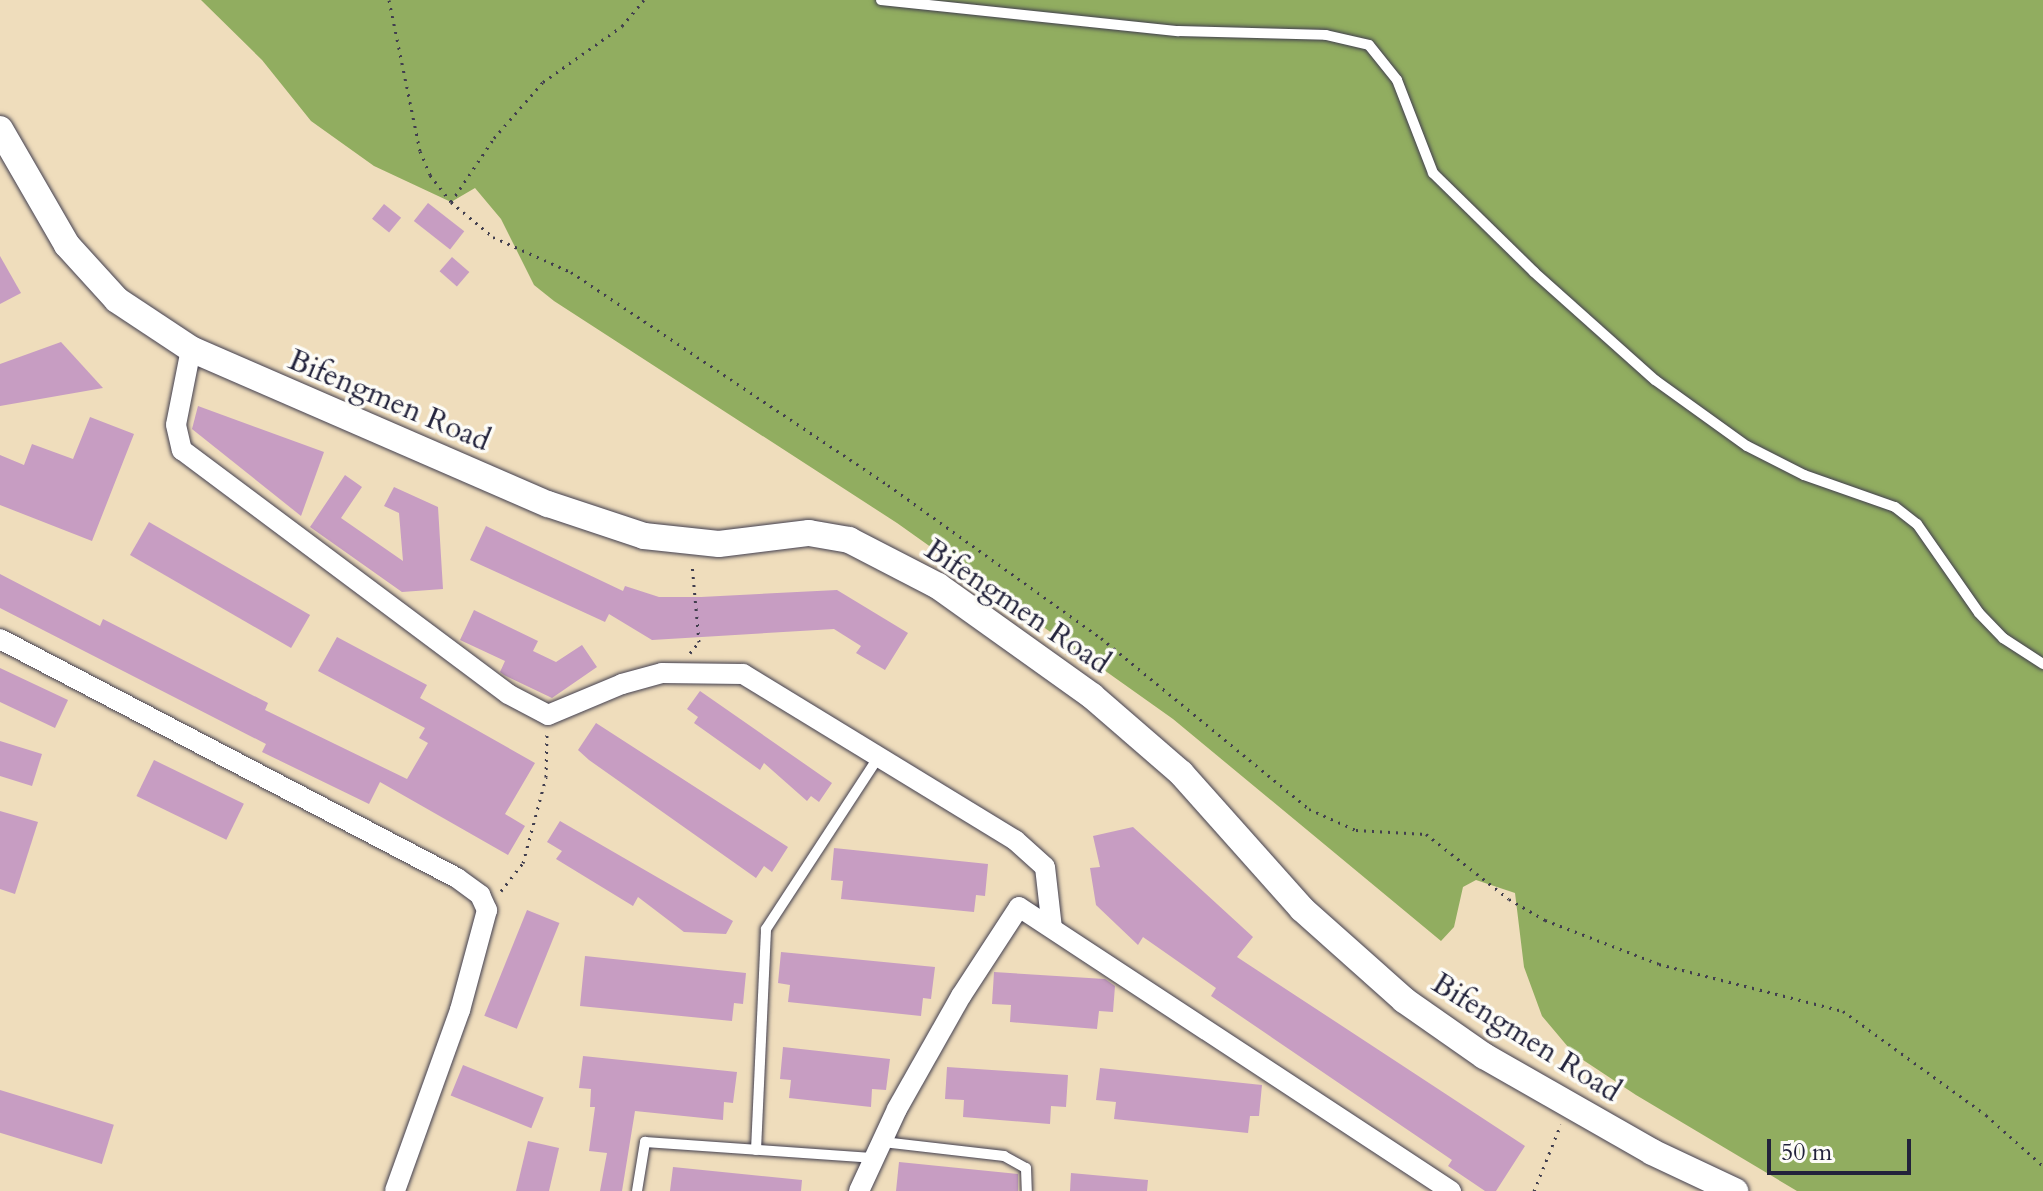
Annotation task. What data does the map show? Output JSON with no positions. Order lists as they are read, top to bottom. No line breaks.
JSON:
{"streets":{"street":["Bifengmen Road"]},"scale_bar":"50 m"}
